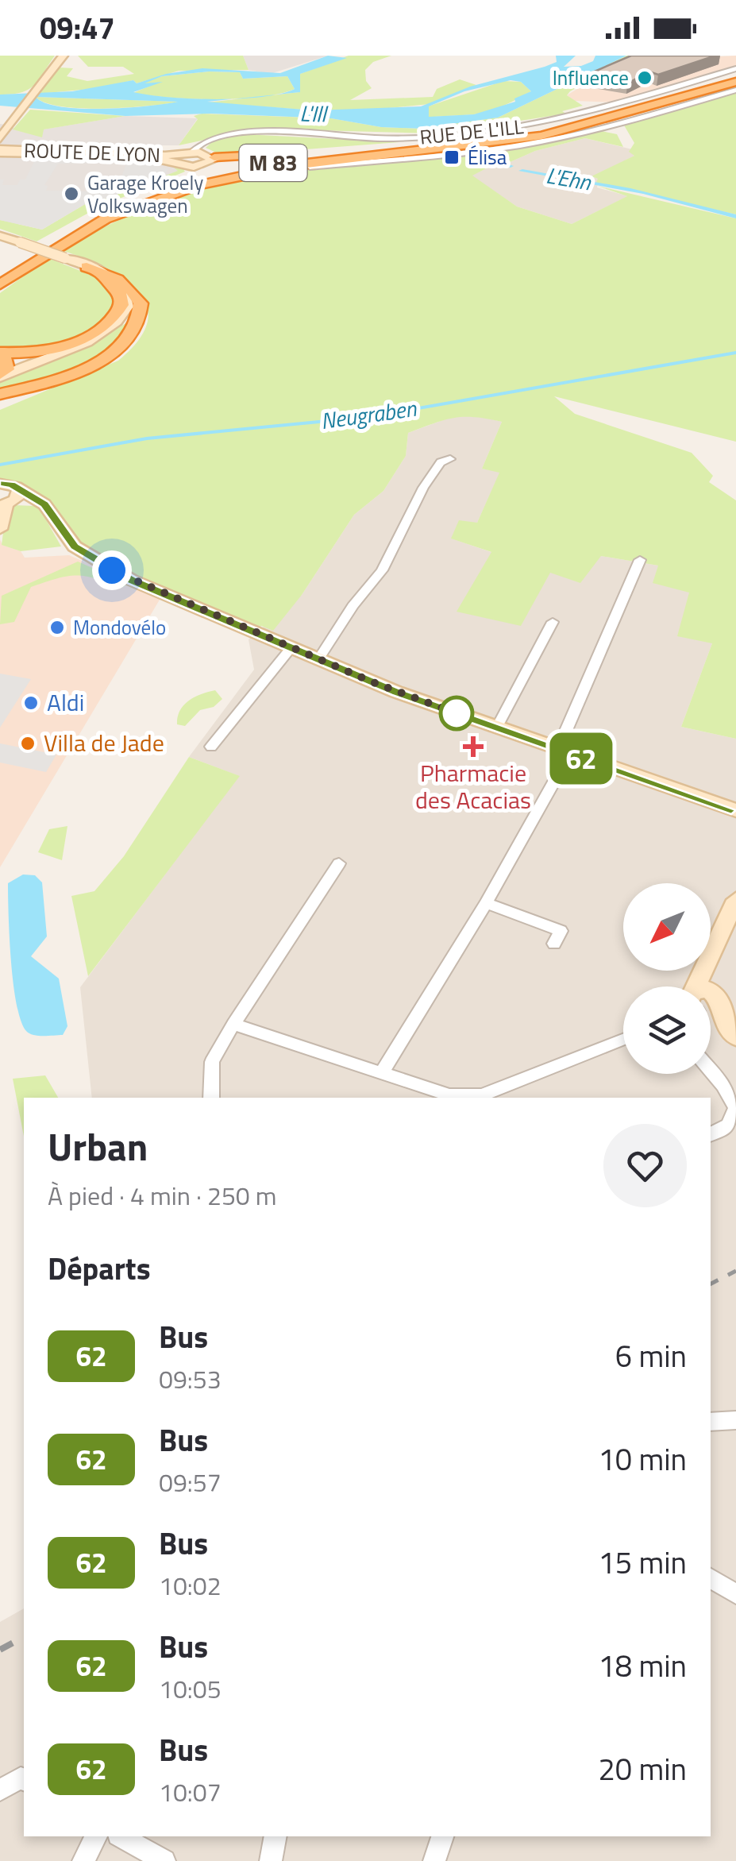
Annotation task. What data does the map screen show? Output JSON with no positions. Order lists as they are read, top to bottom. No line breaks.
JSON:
{"streets":{"highway":["M 83"],"main road":["ROUTE DE LYON"],"street":["RUE DE L'ILL"]},"crossings":[["RUE DE L'ILL","M 83"]],"water":["L'Ill","L'Ehn","Neugraben"],"places":{"other":["Influence","Garage Kroely Volkswagen","Mondovélo","Aldi","Villa de Jade"],"transit":["Élisa"],"health":["Pharmacie des Acacias"]},"lines":["bus line 62"],"north":"bottom left","page":{"status":"09:47","on_map":"62","heading":[["Urban","À pied · 4 min · 250 m"],"Départs"],"list":[{"mark":"62","name":"Bus","note":"09:53","value":"6 min"},{"mark":"62","name":"Bus","note":"09:57","value":"10 min"},{"mark":"62","name":"Bus","note":"10:02","value":"15 min"},{"mark":"62","name":"Bus","note":"10:05","value":"18 min"},{"mark":"62","name":"Bus","note":"10:07","value":"20 min"}]}}
